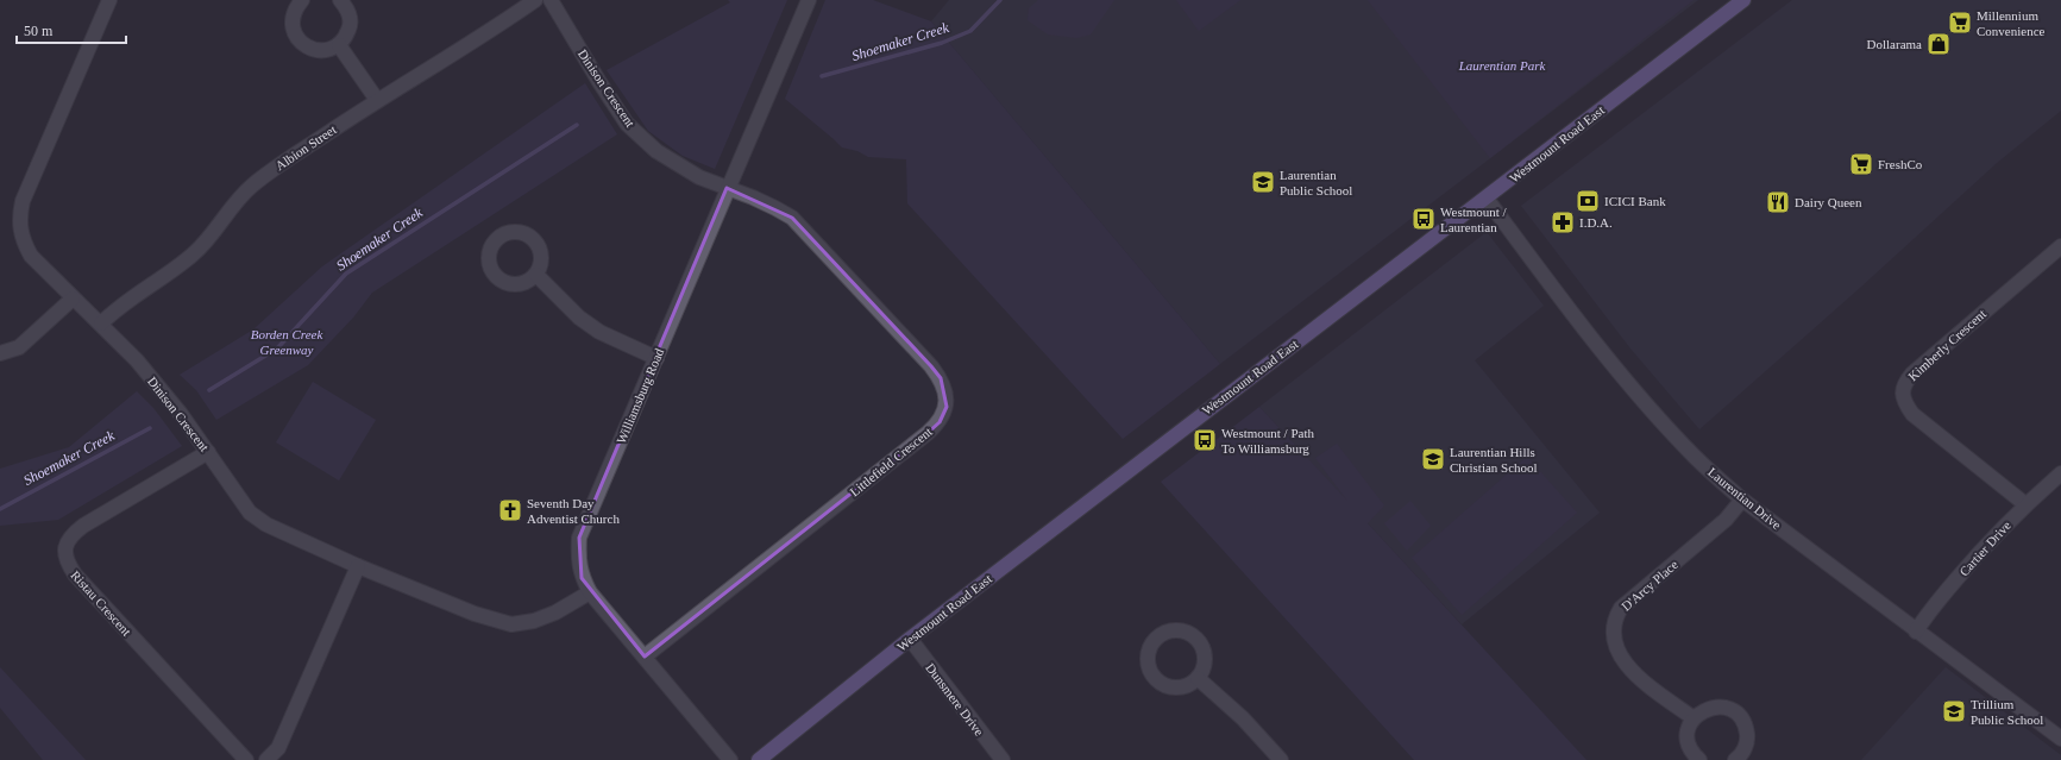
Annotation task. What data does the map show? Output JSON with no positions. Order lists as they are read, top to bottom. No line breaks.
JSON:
{"streets":{"main road":["Westmount Road East"],"street":["Dinison Crescent","Albion Street","Kimberly Crescent","Williamsburg Road","Littlefield Crescent","Laurentian Drive","Cartier Drive","D'Arcy Place","Ristau Crescent","Dunsmere Drive"]},"crossings":[["Dinison Crescent","Albion Street"],["Dinison Crescent","Williamsburg Road"],["Dinison Crescent","Littlefield Crescent"],["Dinison Crescent","Ristau Crescent"],["Westmount Road East","Laurentian Drive"],["Westmount Road East","Dunsmere Drive"],["Kimberly Crescent","Cartier Drive"],["Williamsburg Road","Littlefield Crescent"],["Laurentian Drive","Cartier Drive"],["Laurentian Drive","D'Arcy Place"]],"water":["Shoemaker Creek"],"parks":["Laurentian Park","Borden Creek Greenway"],"places":{"supermarket":["Millennium Convenience","FreshCo"],"shop":["Dollarama"],"school or university":["Laurentian Public School","Laurentian Hills Christian School","Trillium Public School"],"bank":["ICICI Bank"],"restaurant":["Dairy Queen"],"bus stop":["Westmount / Laurentian","Westmount / Path To Williamsburg"],"pharmacy":["I.D.A."],"church":["Seventh Day Adventist Church"]},"scale_bar":"50 m"}
